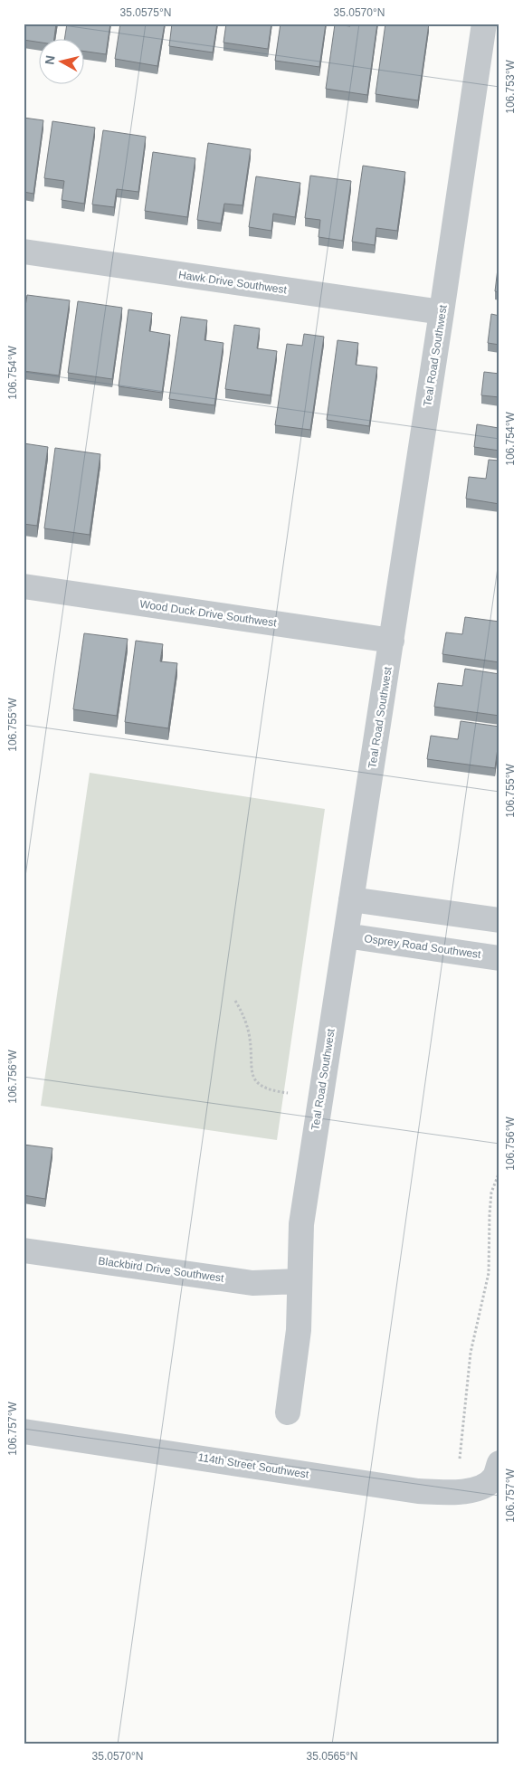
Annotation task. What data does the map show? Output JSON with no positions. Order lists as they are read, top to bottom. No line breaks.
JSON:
{"streets":{"street":["Hawk Drive Southwest","Teal Road Southwest","Wood Duck Drive Southwest","Osprey Road Southwest","Blackbird Drive Southwest","114th Street Southwest"]},"crossings":[["Hawk Drive Southwest","Teal Road Southwest"],["Teal Road Southwest","Wood Duck Drive Southwest"],["Teal Road Southwest","Osprey Road Southwest"],["Teal Road Southwest","Blackbird Drive Southwest"]],"north":"left","coordinates":["35.0575°N","35.0570°N","106.753°W","106.754°W","106.755°W","106.756°W","106.757°W","35.0565°N"]}
